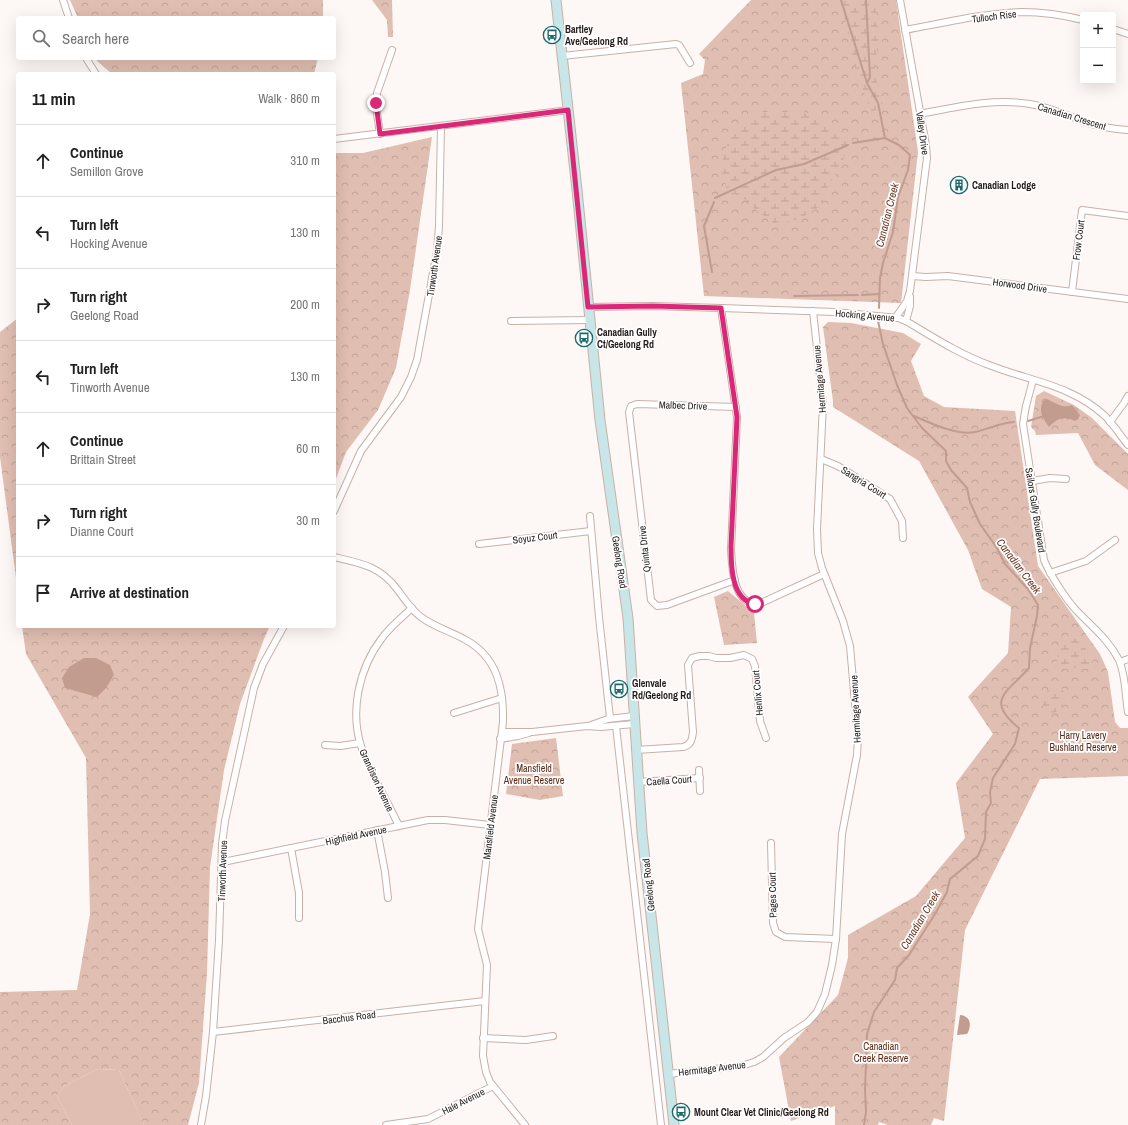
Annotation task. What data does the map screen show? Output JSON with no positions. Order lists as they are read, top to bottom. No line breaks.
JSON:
{"streets":{"main road":["Geelong Road"],"street":["Tulloch Rise","Canadian Crescent","Valley Drive","Frow Court","Tinworth Avenue","Horwood Drive","Hocking Avenue","Hermitage Avenue","Malbec Drive","Sangria Court","Sailors Gully Boulevard","Soyuz Court","Quinta Drive","Henlix Court","Grandison Avenue","Caella Court","Mansfield Avenue","Highfield Avenue","Pages Court","Bacchus Road","Hale Avenue"]},"crossings":[["Tulloch Rise","Valley Drive"],["Canadian Crescent","Valley Drive"],["Valley Drive","Horwood Drive"],["Valley Drive","Hocking Avenue"],["Frow Court","Horwood Drive"],["Tinworth Avenue","Highfield Avenue"],["Tinworth Avenue","Bacchus Road"],["Hocking Avenue","Hermitage Avenue"],["Hocking Avenue","Sailors Gully Boulevard"],["Hocking Avenue","Geelong Road"],["Hermitage Avenue","Sangria Court"],["Hermitage Avenue","Geelong Road"],["Hermitage Avenue","Pages Court"],["Malbec Drive","Quinta Drive"],["Geelong Road","Henlix Court"],["Geelong Road","Caella Court"],["Grandison Avenue","Mansfield Avenue"],["Grandison Avenue","Highfield Avenue"],["Mansfield Avenue","Highfield Avenue"],["Mansfield Avenue","Bacchus Road"],["Mansfield Avenue","Hale Avenue"]],"water":["Canadian Creek"],"parks":["Harry Lavery Bushland Reserve","Mansfield Avenue Reserve","Canadian Creek Reserve"],"places":{"bus stop":["Bartley Ave/Geelong Rd","Canadian Gully Ct/Geelong Rd","Glenvale Rd/Geelong Rd","Mount Clear Vet Clinic/Geelong Rd"],"building":["Canadian Lodge"]},"page":{"map_buttons":["+","−"],"search":"Search here","heading":["11 min","Walk · 860 m"],"list":[["Continue","Semillon Grove","310 m"],["Turn left","Hocking Avenue","130 m"],["Turn right","Geelong Road","200 m"],["Turn left","Tinworth Avenue","130 m"],["Continue","Brittain Street","60 m"],["Turn right","Dianne Court","30 m"],"Arrive at destination"]}}
